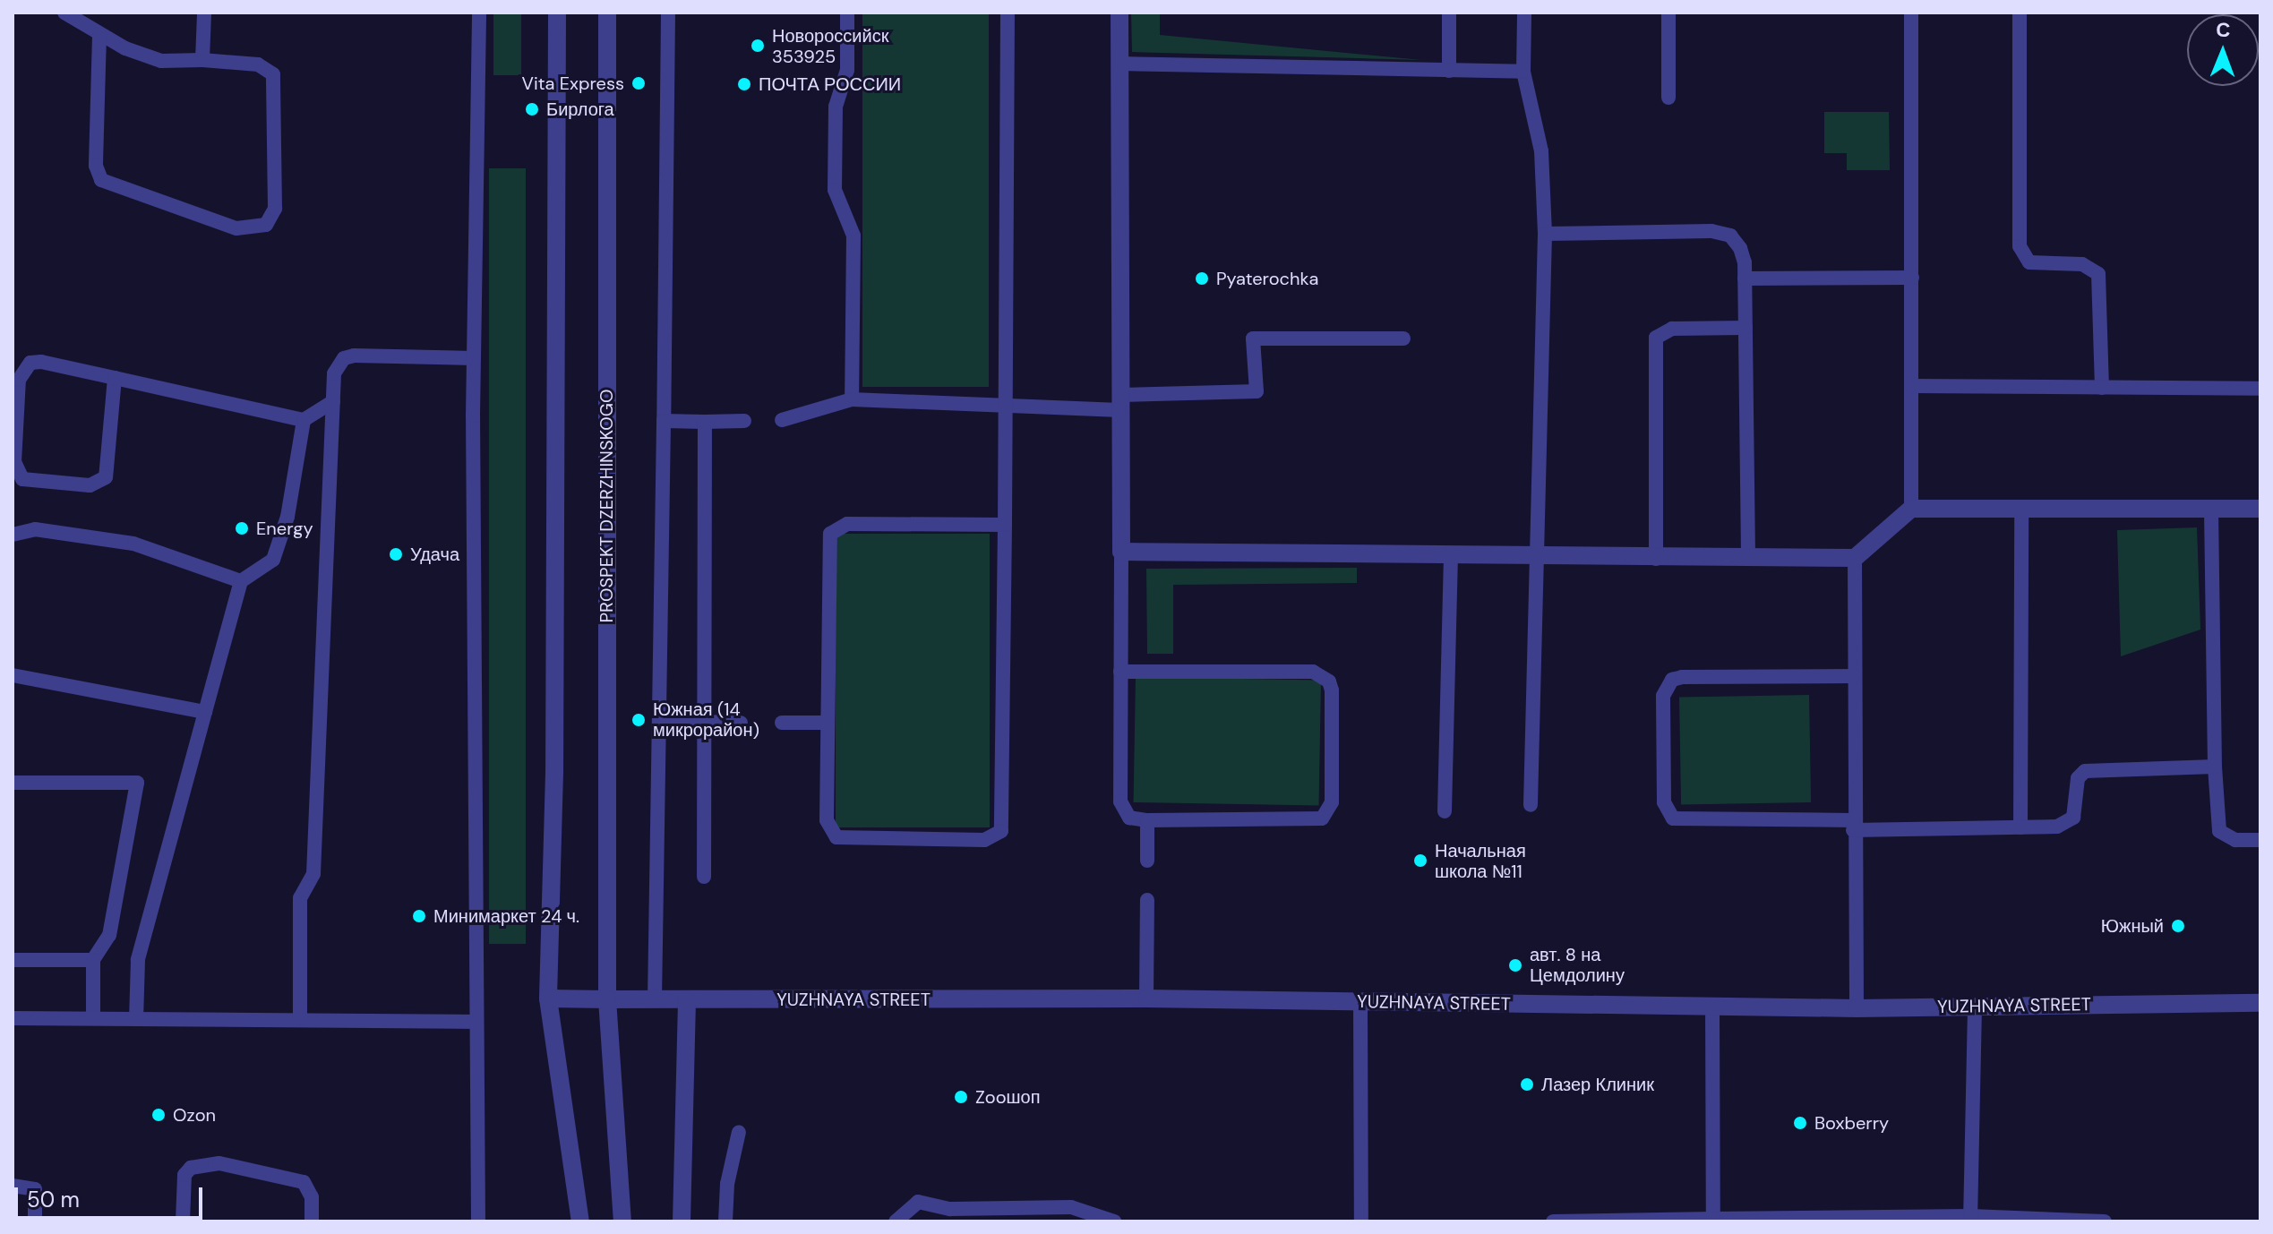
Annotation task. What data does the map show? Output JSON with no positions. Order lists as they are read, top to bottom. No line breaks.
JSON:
{"streets":{"street":["PROSPEKT DZERZHINSKOGO","YUZHNAYA STREET"]},"crossings":[["PROSPEKT DZERZHINSKOGO","YUZHNAYA STREET"]],"places":["Новороссийск 353925","Vita Express","ПОЧТА РОССИИ","Бирлога","Pyaterochka","Energy","Удача","Южная (14 микрорайон)","Начальная школа №11","Минимаркет 24 ч.","Южный","авт. 8 на Цемдолину","Лазер Клиник","Zooшоп","Ozon","Boxberry"],"scale_bar":"50 m","north":"top"}
